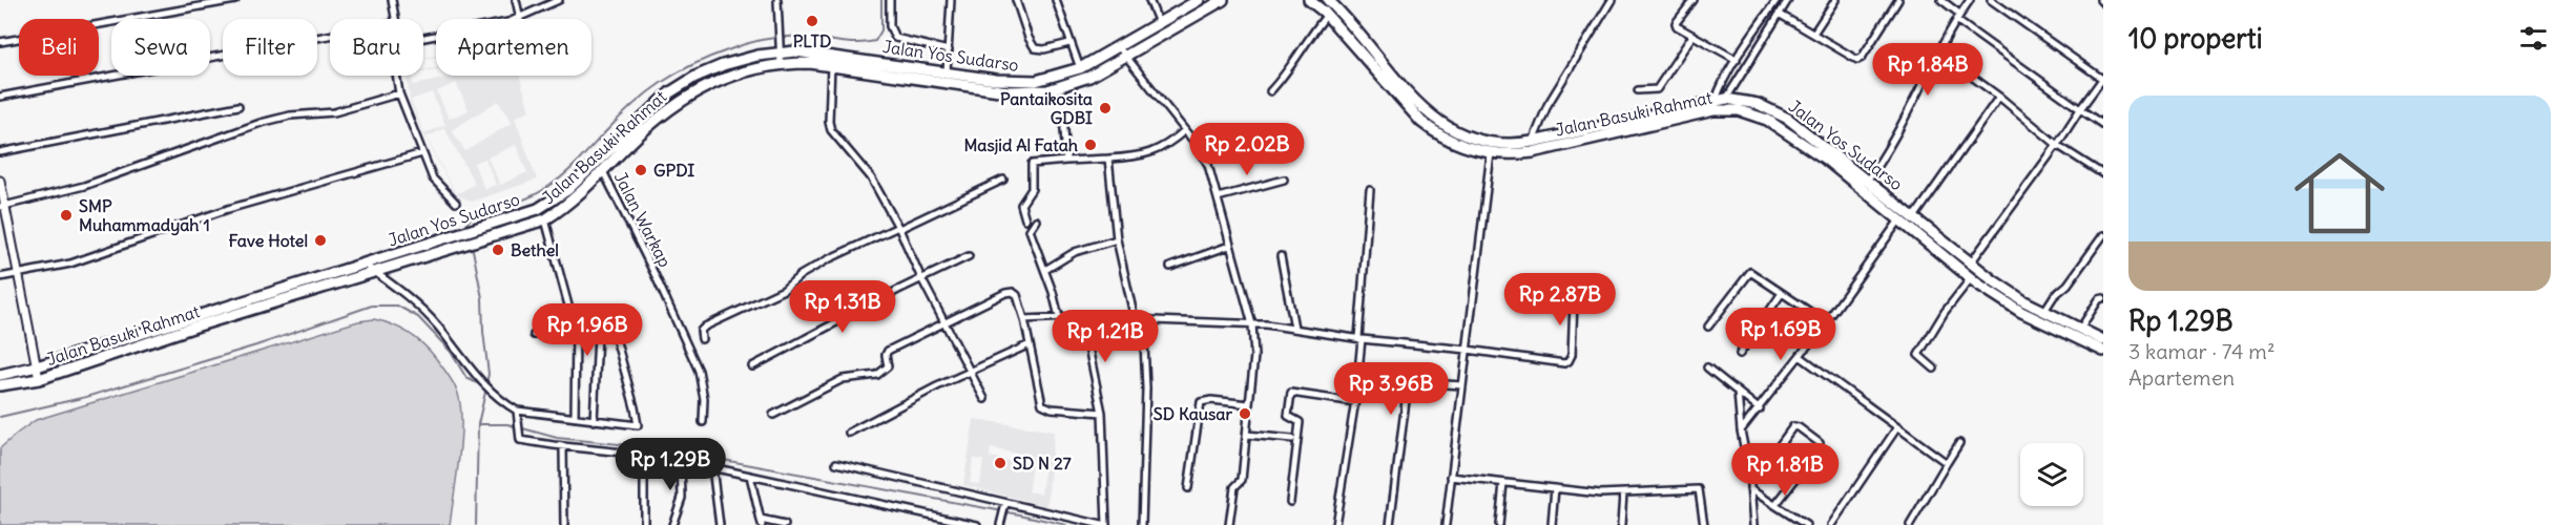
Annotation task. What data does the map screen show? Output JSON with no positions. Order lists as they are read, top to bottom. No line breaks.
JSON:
{"streets":{"highway":["Jalan Yos Sudarso","Jalan Basuki Rahmat"],"street":["Jalan Warkap"]},"crossings":[["Jalan Yos Sudarso","Jalan Basuki Rahmat"],["Jalan Basuki Rahmat","Jalan Warkap"]],"places":["PLTD","Pantaikosita GDBI","Masjid Al Fatah","GPDI","SMP Muhammadyah 1","Fave Hotel","Bethel","SD Kausar","SD N 27"],"page":{"heading":"10 properti","chip":["Beli","Sewa","Filter","Baru","Apartemen"],"price":["Rp 1.84B","Rp 2.02B","Rp 2.87B","Rp 1.31B","Rp 1.96B","Rp 1.69B","Rp 1.21B","Rp 3.96B","Rp 1.29B","Rp 1.81B"],"list":[{"name":"Rp 1.29B","note":"3 kamar · 74 m² · Apartemen"}]}}
